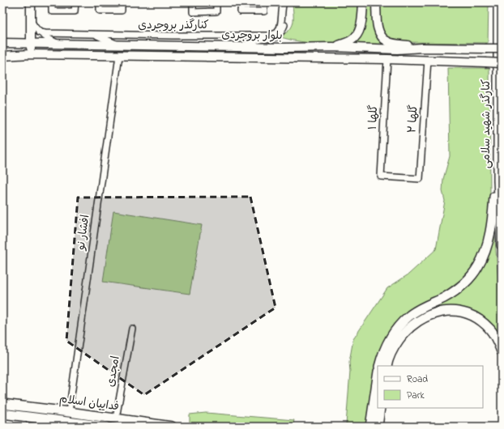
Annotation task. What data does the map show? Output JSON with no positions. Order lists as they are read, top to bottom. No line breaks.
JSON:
{"streets":{"main road":["بلوار بروجردی","کنارگذر شهید سلامی","فداییان اسلام"],"street":["کنارگذر بروجردی","گلها ۱","گلها ۲","افشار نو","امجدی"]},"crossings":[["بلوار بروجردی","گلها ۱"],["بلوار بروجردی","گلها ۲"],["بلوار بروجردی","افشار نو"],["گلها ۱","گلها ۲"],["افشار نو","فداییان اسلام"],["امجدی","فداییان اسلام"]],"legend":["Road","Park"]}
